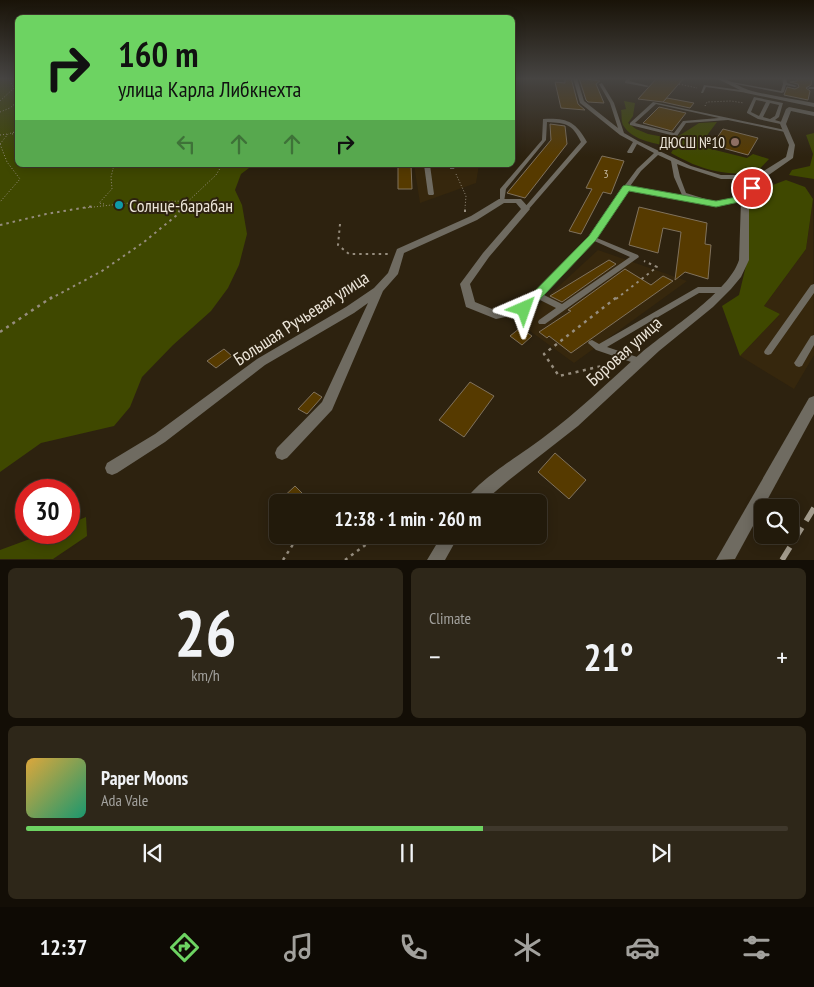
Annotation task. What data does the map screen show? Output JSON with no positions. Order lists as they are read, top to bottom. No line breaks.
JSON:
{"streets":{"street":["Большая Ручьевая улица","Боровая улица"]},"places":["ДЮСШ №10","Солнце-барабан"],"house_numbers":["3"],"page":{"turn":["160 m","улица Карла Либкнехта"],"limit":"30","trip":"12:38 · 1 min · 260 m","tile":[["26","km/h"],"Climate"],"heat":["−","21°","+"],"song":["Paper Moons","Ada Vale"],"tabs":"12:37"}}
